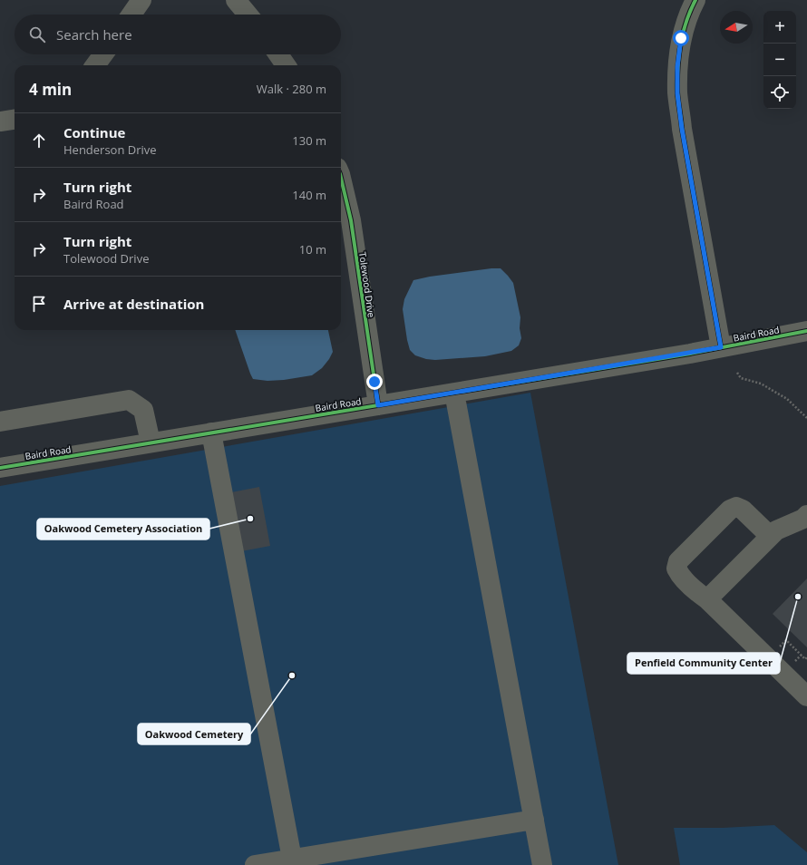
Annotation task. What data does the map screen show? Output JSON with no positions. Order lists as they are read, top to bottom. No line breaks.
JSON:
{"streets":{"street":["Tolewood Drive","Baird Road"]},"crossings":[["Tolewood Drive","Baird Road"]],"places":["Oakwood Cemetery Association","Penfield Community Center","Oakwood Cemetery"],"north":"left","page":{"map_buttons":["+","−"],"search":"Search here","heading":["4 min","Walk · 280 m"],"list":[["Continue","Henderson Drive","130 m"],["Turn right","Baird Road","140 m"],["Turn right","Tolewood Drive","10 m"],"Arrive at destination"]}}
